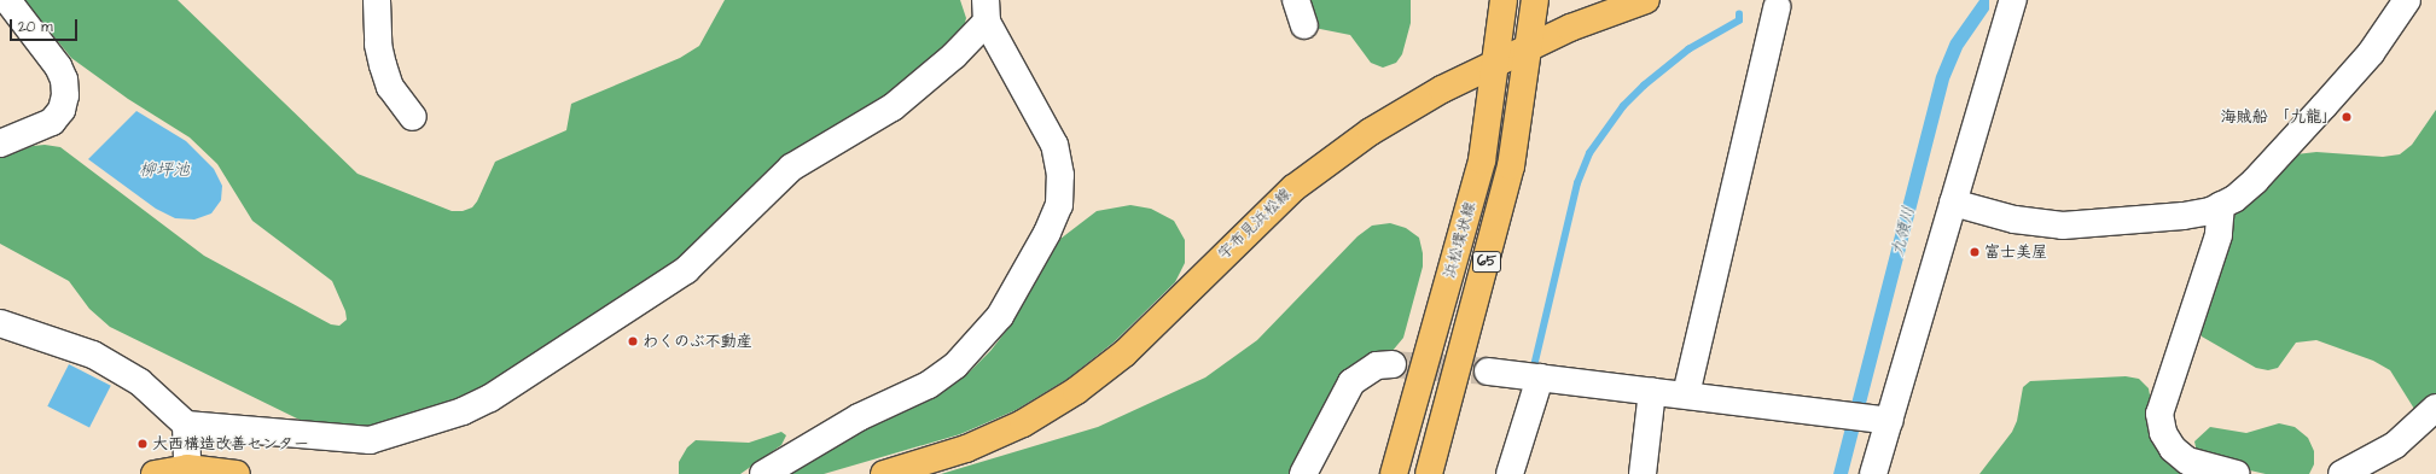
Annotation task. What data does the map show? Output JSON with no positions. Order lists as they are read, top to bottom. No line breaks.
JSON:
{"streets":{"main road":["宇布見浜松線","浜松環状線","65"]},"crossings":[["宇布見浜松線","浜松環状線"]],"water":["柳坪池","九領川"],"places":["海賊船 「九龍」","富士美屋","わくのぶ不動産","大西構造改善センター"],"scale_bar":"20 m"}
